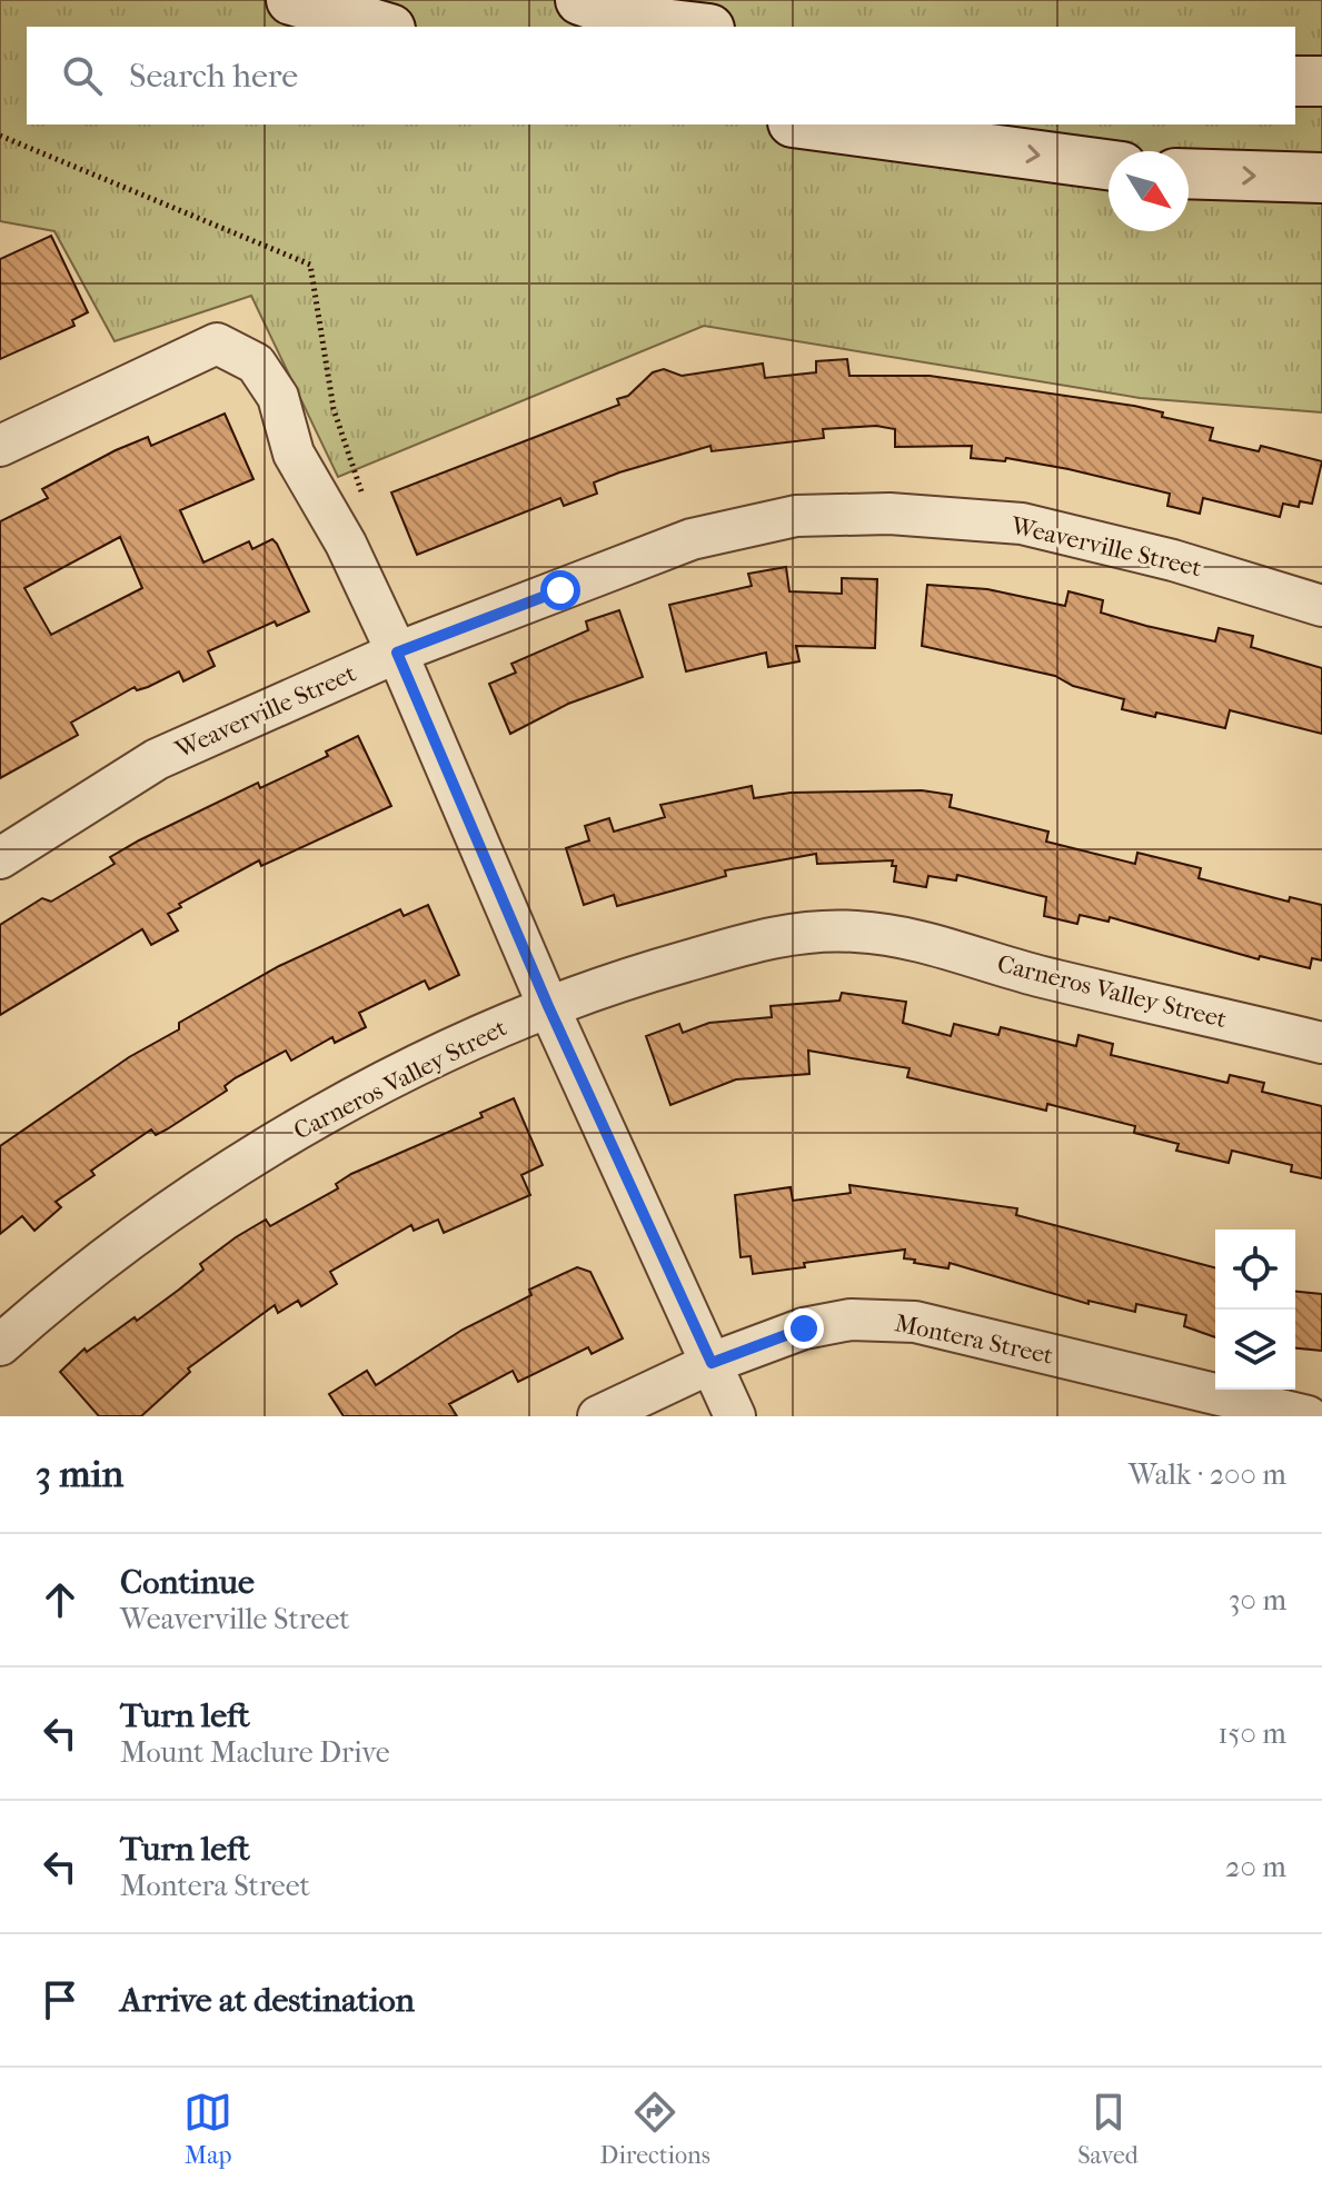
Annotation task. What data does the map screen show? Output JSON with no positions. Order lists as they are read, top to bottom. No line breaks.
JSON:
{"streets":{"street":["Weaverville Street","Carneros Valley Street","Montera Street"]},"north":"bottom right","page":{"search":"Search here","heading":["3 min","Walk · 200 m"],"list":[["Continue","Weaverville Street","30 m"],["Turn left","Mount Maclure Drive","150 m"],["Turn left","Montera Street","20 m"],"Arrive at destination"],"nav":["Map","Directions","Saved"]}}
